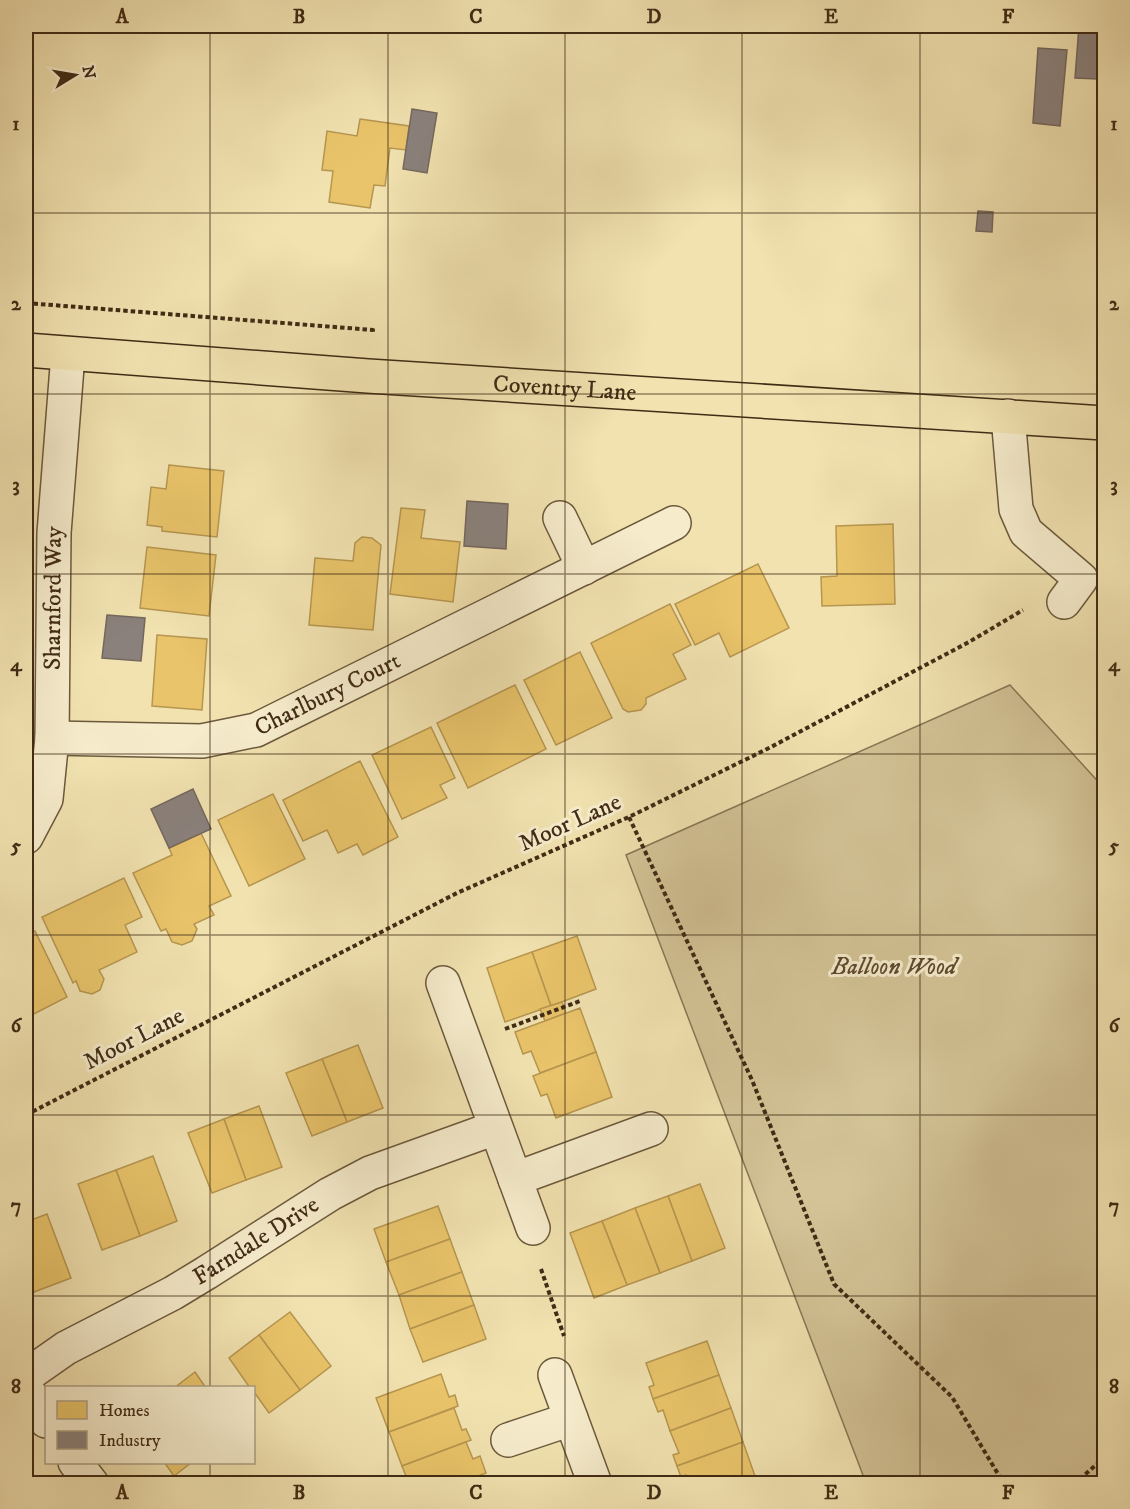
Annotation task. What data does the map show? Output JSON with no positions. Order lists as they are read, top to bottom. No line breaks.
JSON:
{"streets":{"main road":["Coventry Lane"],"street":["Sharnford Way","Charlbury Court","Farndale Drive"],"path":["Moor Lane"]},"crossings":[["Coventry Lane","Sharnford Way"],["Sharnford Way","Charlbury Court"]],"parks":["Balloon Wood"],"legend":["Homes","Industry"],"north":"right","grid":{"columns":["A","B","C","D","E","F"],"rows":["1","2","3","4","5","6","7","8"]}}
